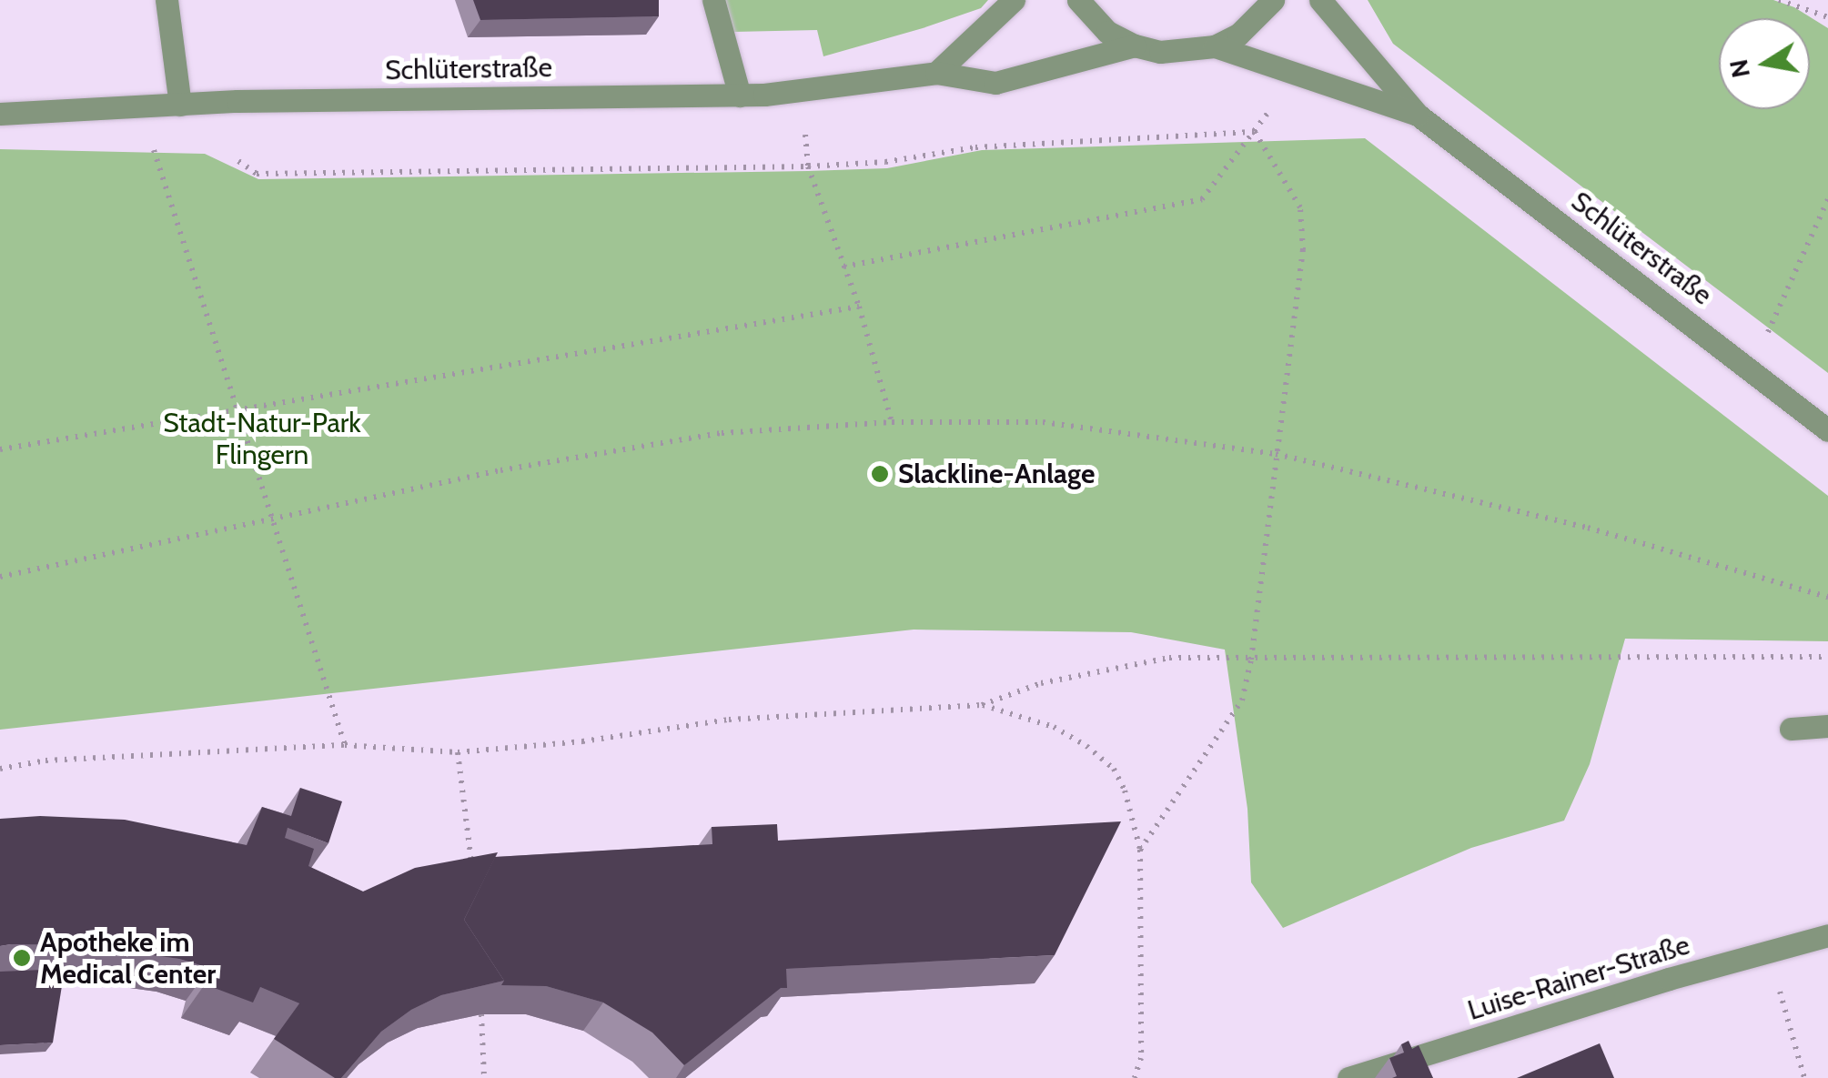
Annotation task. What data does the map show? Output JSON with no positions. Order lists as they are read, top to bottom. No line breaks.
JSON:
{"streets":{"street":["Schlüterstraße","Luise-Rainer-Straße"]},"parks":["Stadt-Natur-Park Flingern"],"places":["Slackline-Anlage","Apotheke im Medical Center"],"north":"left"}
